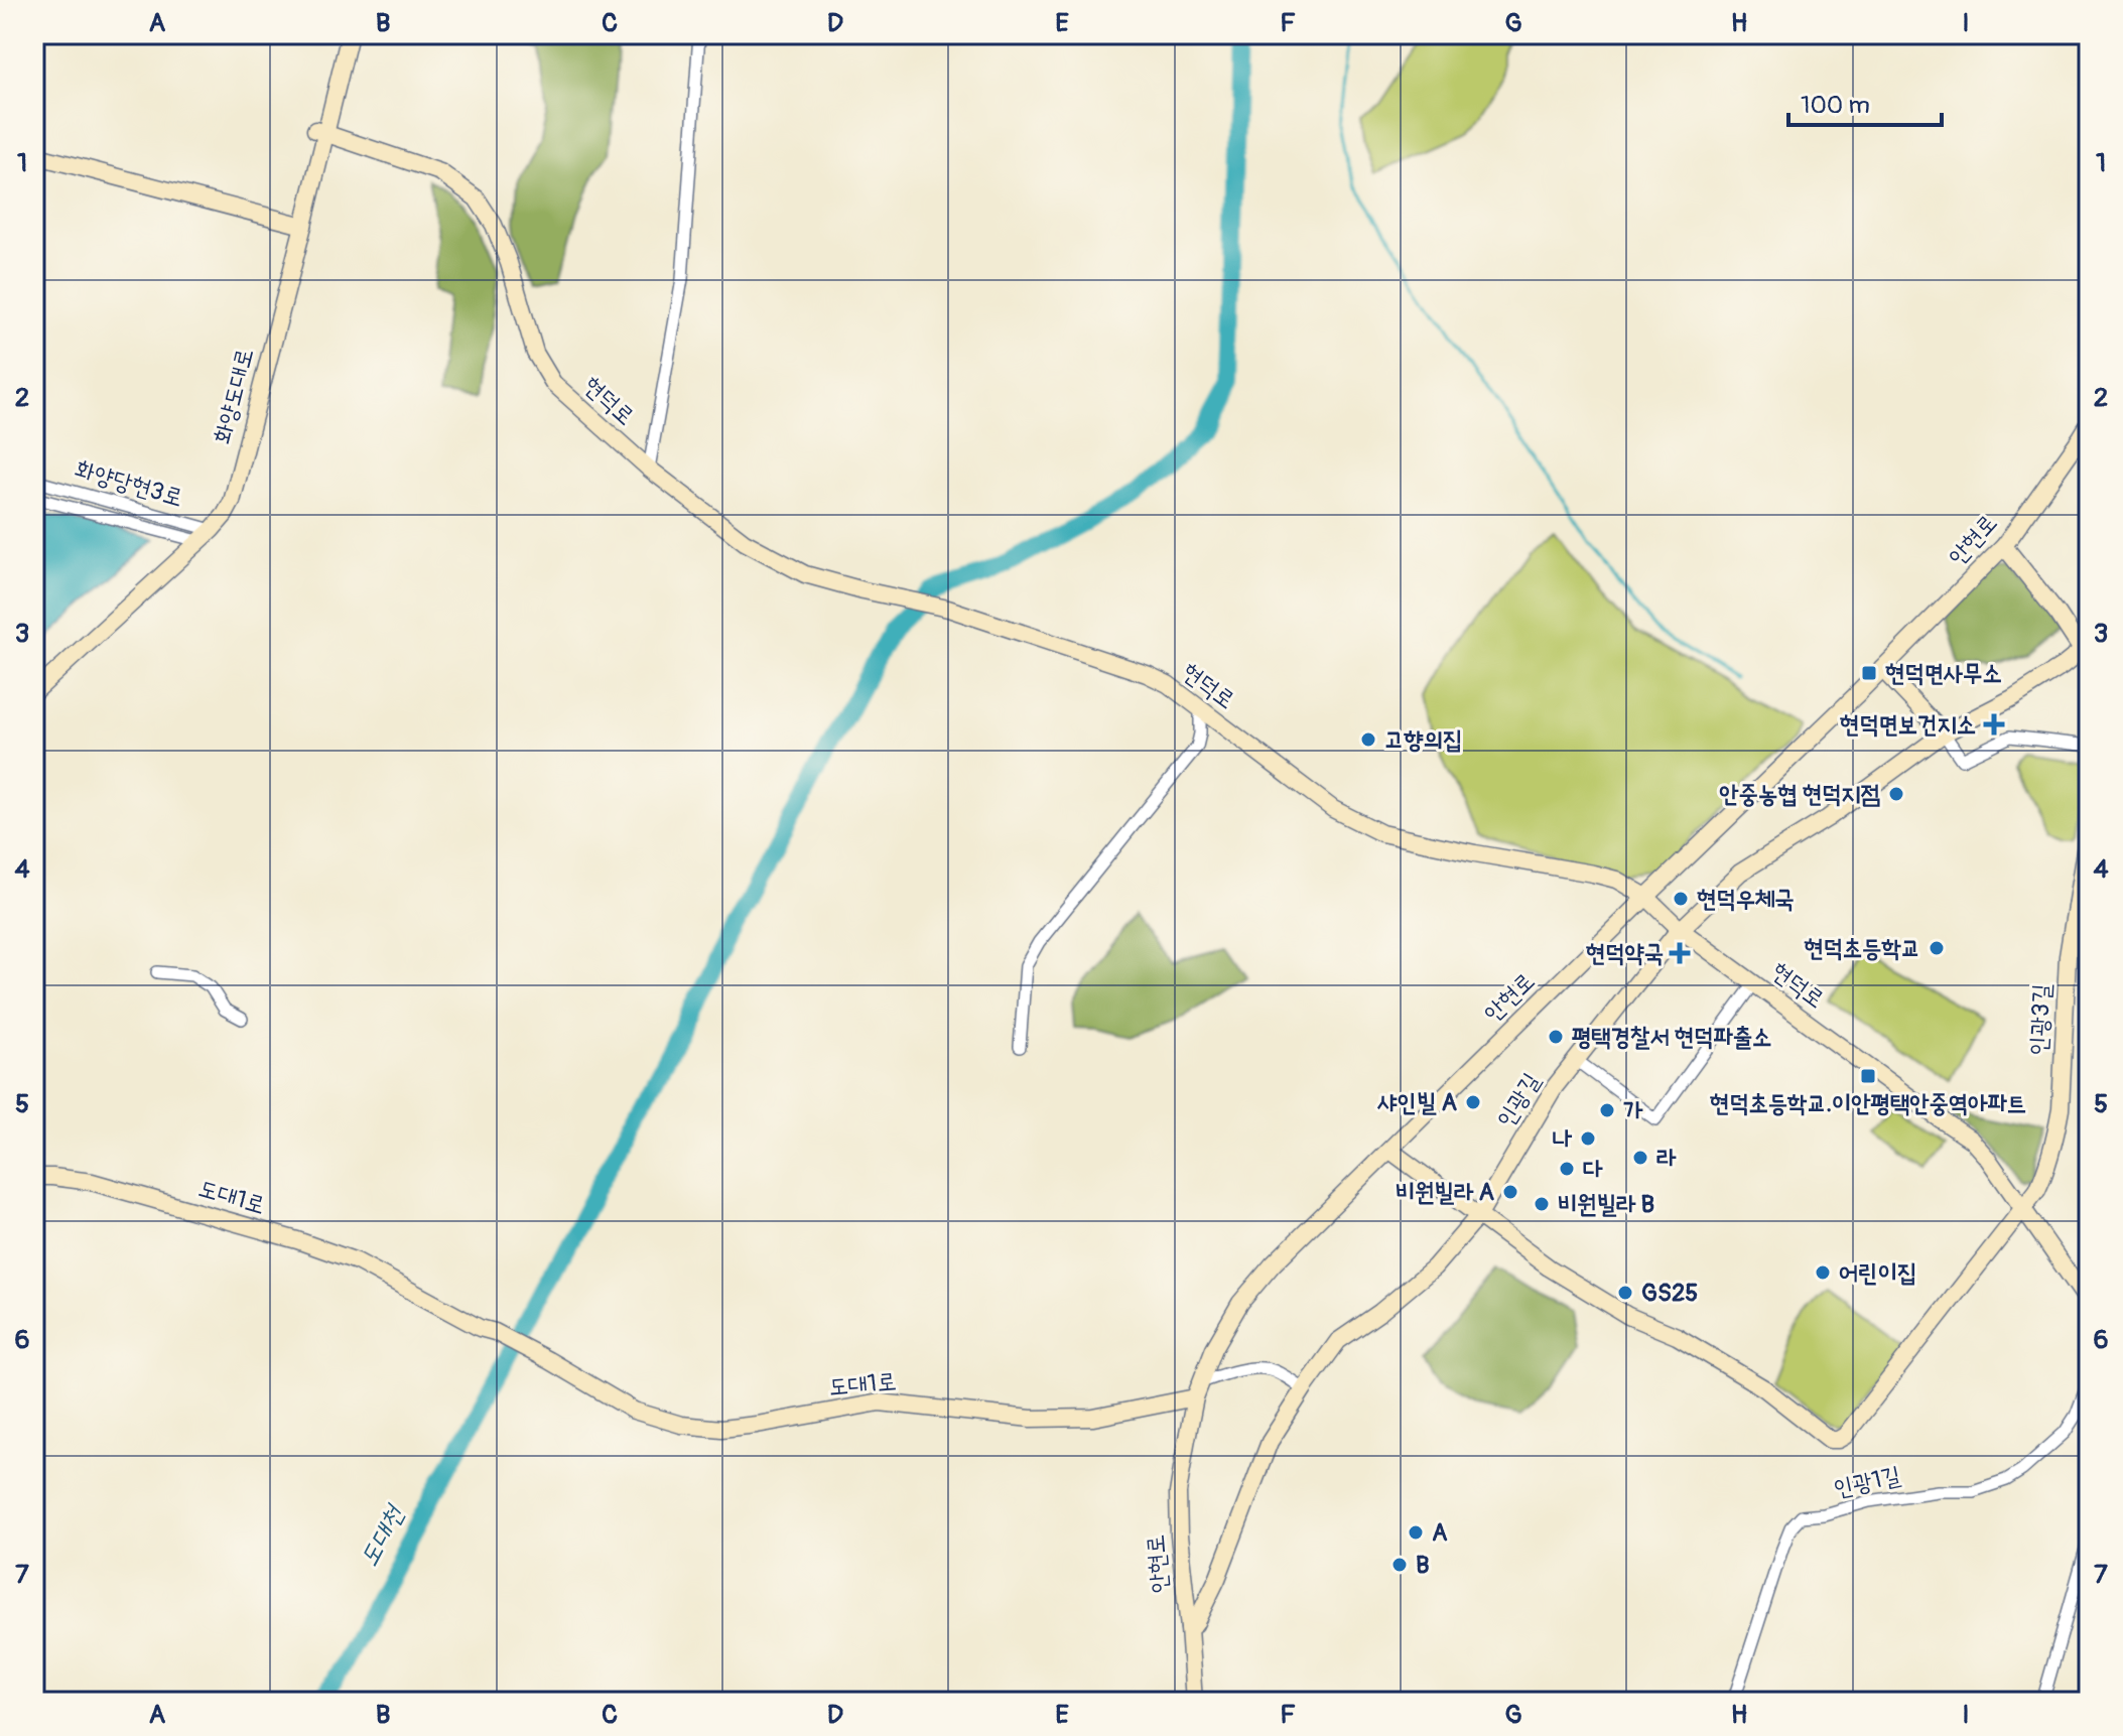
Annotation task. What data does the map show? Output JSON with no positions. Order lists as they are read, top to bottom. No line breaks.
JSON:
{"streets":{"street":["화양도대로","현덕로","화양당현3로","안현로","인광3길","인광길","도대1로","인광1길"]},"crossings":[["화양도대로","현덕로"],["화양도대로","화양당현3로"],["현덕로","안현로"],["현덕로","인광3길"],["현덕로","인광길"],["안현로","인광길"],["안현로","도대1로"],["인광3길","인광길"]],"water":["도대천"],"places":{"transit":["현덕면사무소","현덕초등학교.이안평택안중역아파트"],"health":["현덕면보건지소","현덕약국"],"other":["고향의집","안중농협 현덕지점","현덕우체국","현덕초등학교","평택경찰서 현덕파출소","샤인빌 A","가","나","라","다","비원빌라 A","비원빌라 B","어린이집","GS25","A","B"]},"scale_bar":"100 m","grid":{"columns":["A","B","C","D","E","F","G","H","I"],"rows":["1","2","3","4","5","6","7"]}}
